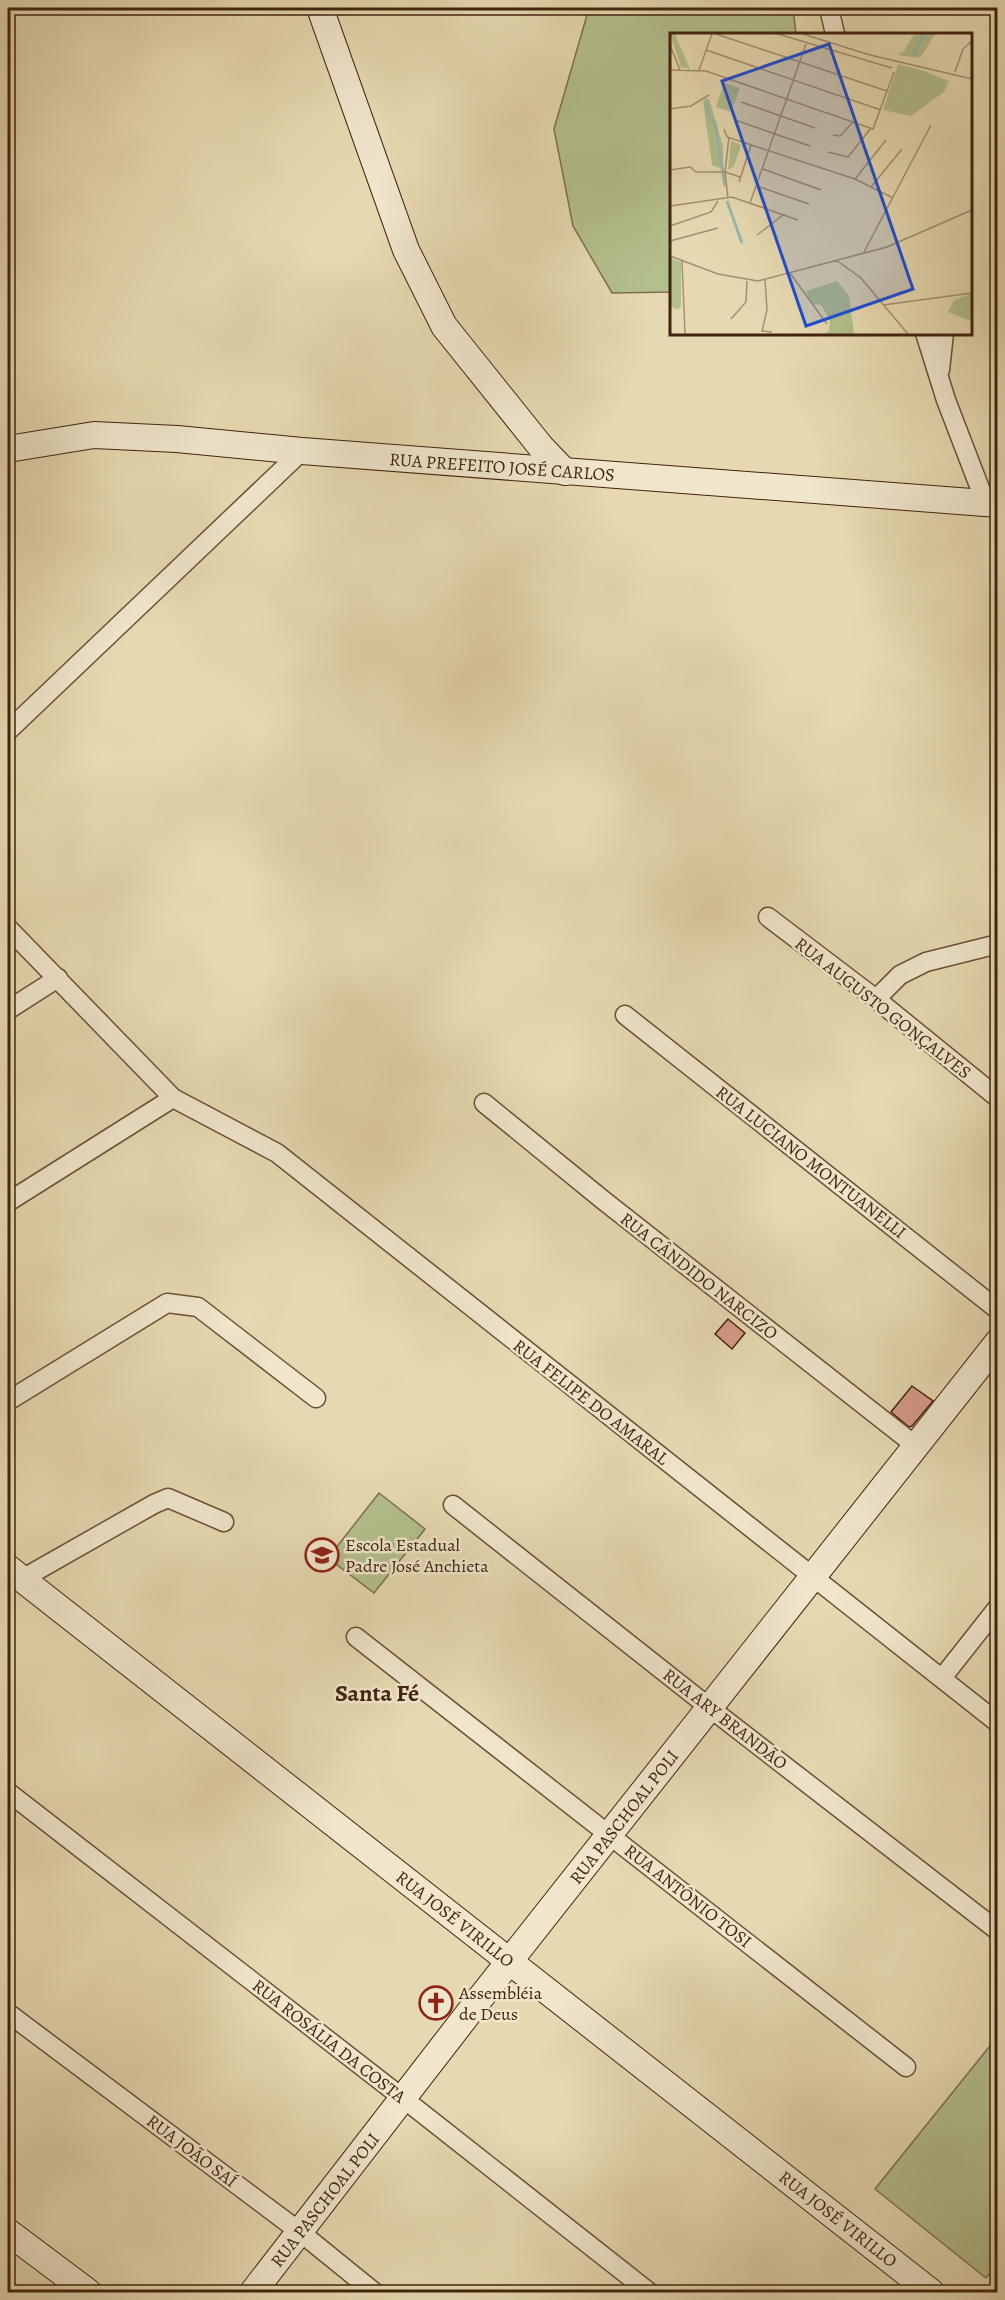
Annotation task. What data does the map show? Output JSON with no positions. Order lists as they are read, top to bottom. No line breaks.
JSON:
{"streets":{"street":["RUA PREFEITO JOSÉ CARLOS","RUA AUGUSTO GONÇALVES","RUA LUCIANO MONTUANELLI","RUA CÂNDIDO NARCIZO","RUA FELIPE DO AMARAL","RUA ARY BRANDÃO","RUA PASCHOAL POLI","RUA ANTÔNIO TOSI","RUA JOSÉ VIRILLO","RUA ROSÁLIA DA COSTA","RUA JOÃO SAÍ"]},"crossings":[["RUA CÂNDIDO NARCIZO","RUA PASCHOAL POLI"],["RUA FELIPE DO AMARAL","RUA PASCHOAL POLI"],["RUA ARY BRANDÃO","RUA PASCHOAL POLI"],["RUA PASCHOAL POLI","RUA ANTÔNIO TOSI"],["RUA PASCHOAL POLI","RUA JOSÉ VIRILLO"],["RUA PASCHOAL POLI","RUA ROSÁLIA DA COSTA"],["RUA PASCHOAL POLI","RUA JOÃO SAÍ"]],"districts":["Santa Fé"],"places":{"school or university":["Escola Estadual Padre José Anchieta"],"church":["Assembléia de Deus"]}}
